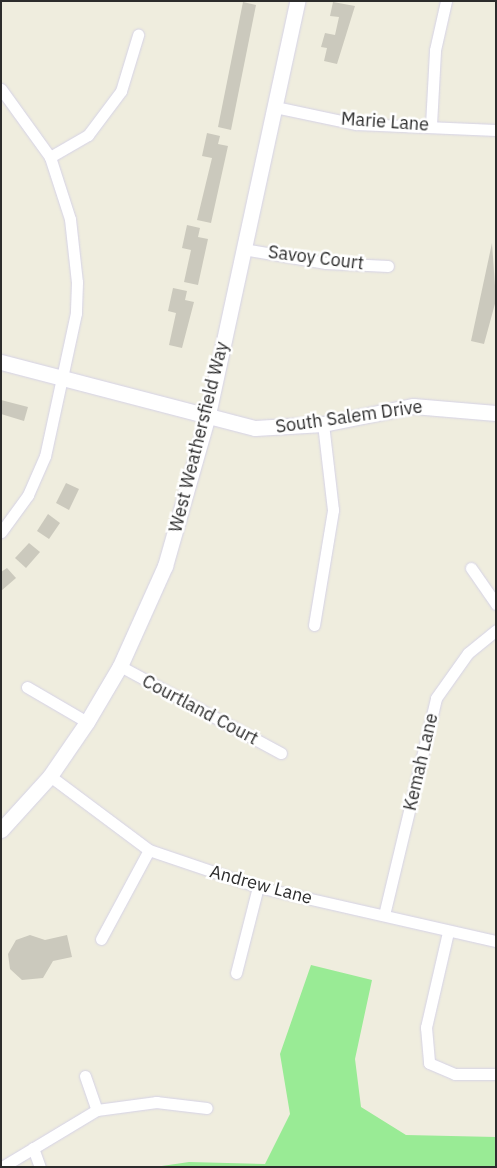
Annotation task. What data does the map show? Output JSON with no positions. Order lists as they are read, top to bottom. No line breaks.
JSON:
{"streets":{"street":["Marie Lane","Savoy Court","South Salem Drive","West Weathersfield Way","Courtland Court","Kemah Lane","Andrew Lane"]},"crossings":[["Marie Lane","West Weathersfield Way"],["Savoy Court","West Weathersfield Way"],["South Salem Drive","West Weathersfield Way"],["West Weathersfield Way","Courtland Court"],["West Weathersfield Way","Andrew Lane"],["Kemah Lane","Andrew Lane"]]}
